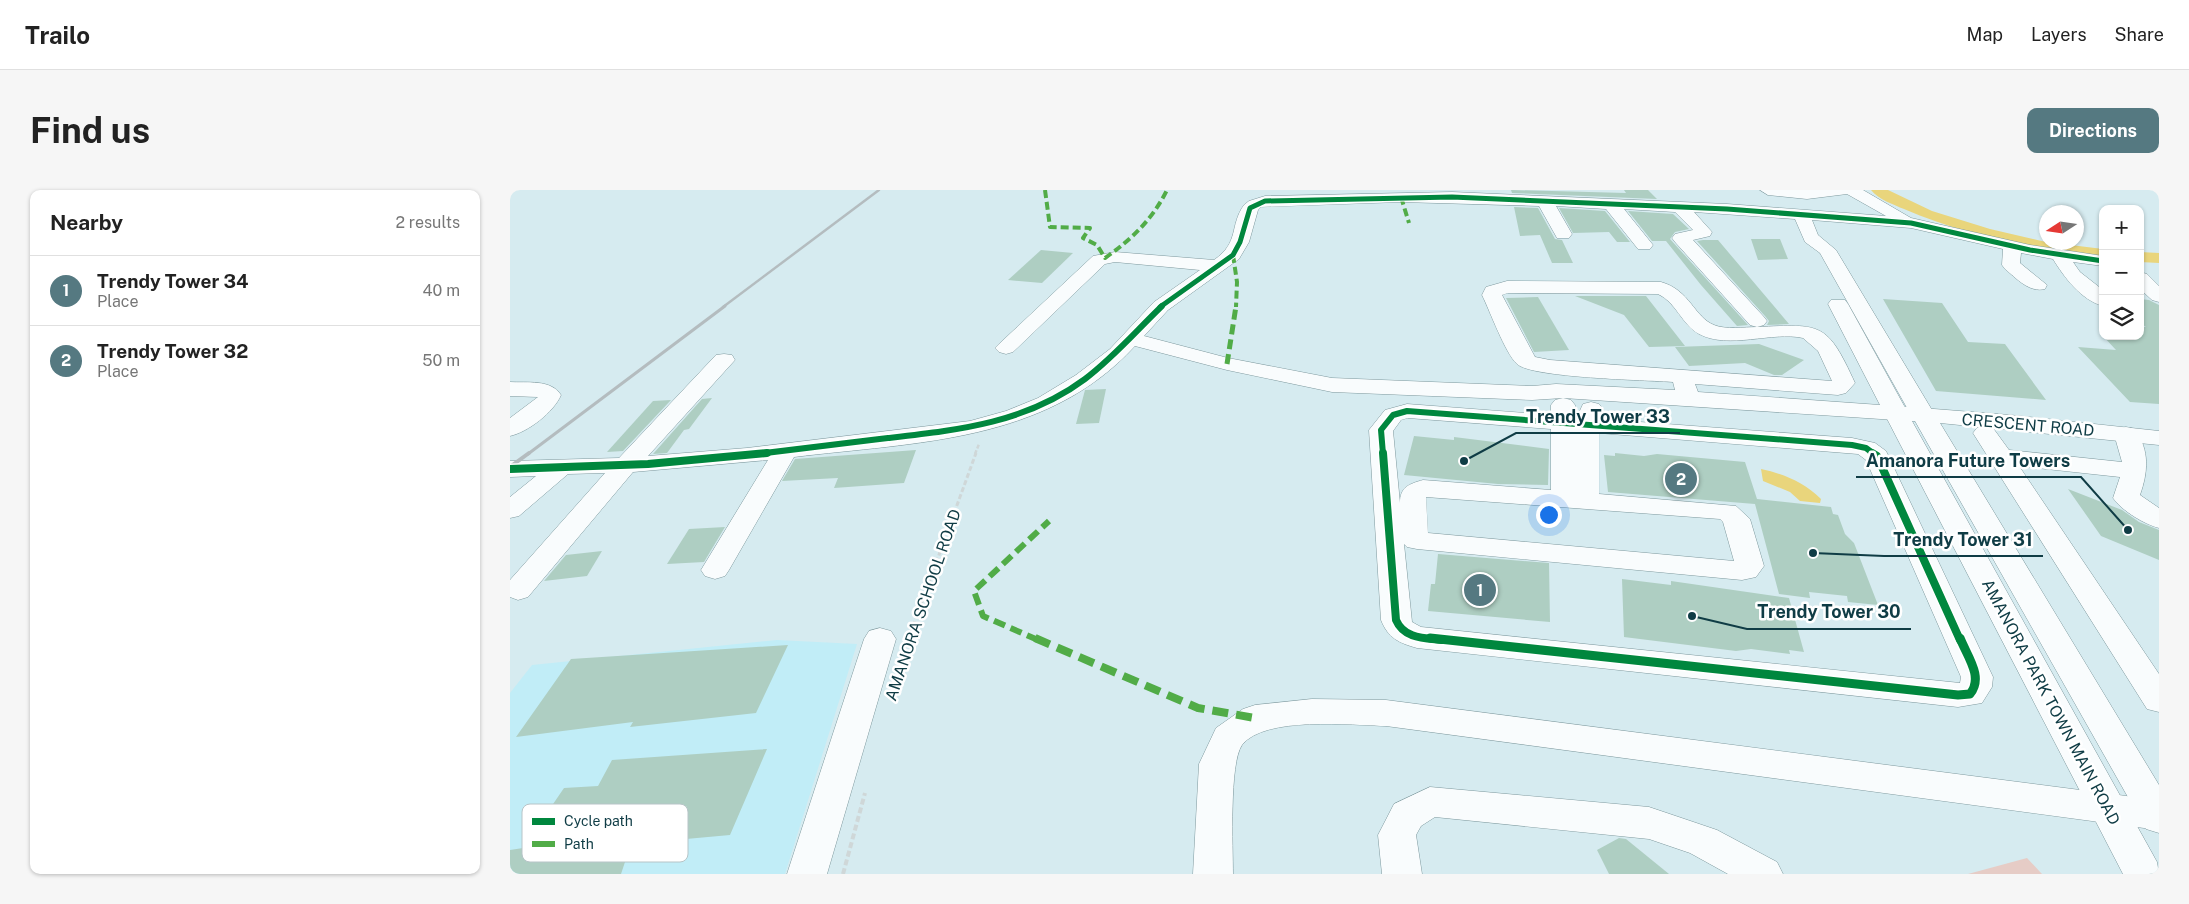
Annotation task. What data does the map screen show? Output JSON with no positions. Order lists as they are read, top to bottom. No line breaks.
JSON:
{"streets":{"street":["CRESCENT ROAD","AMANORA SCHOOL ROAD","AMANORA PARK TOWN MAIN ROAD"]},"crossings":[["CRESCENT ROAD","AMANORA PARK TOWN MAIN ROAD"]],"places":["Trendy Tower 33","Amanora Future Towers","Trendy Tower 31","Trendy Tower 30"],"legend":["Cycle path","Path"],"north":"left","page":{"header":"Trailo","nav":["Map","Layers","Share"],"buttons":"Directions","title":"Find us","heading":["Nearby","2 results"],"map_buttons":["+","−"],"list":[{"mark":"1","name":"Trendy Tower 34","note":"Place","value":"40 m"},{"mark":"2","name":"Trendy Tower 32","note":"Place","value":"50 m"}],"pins":["2","1"]}}
